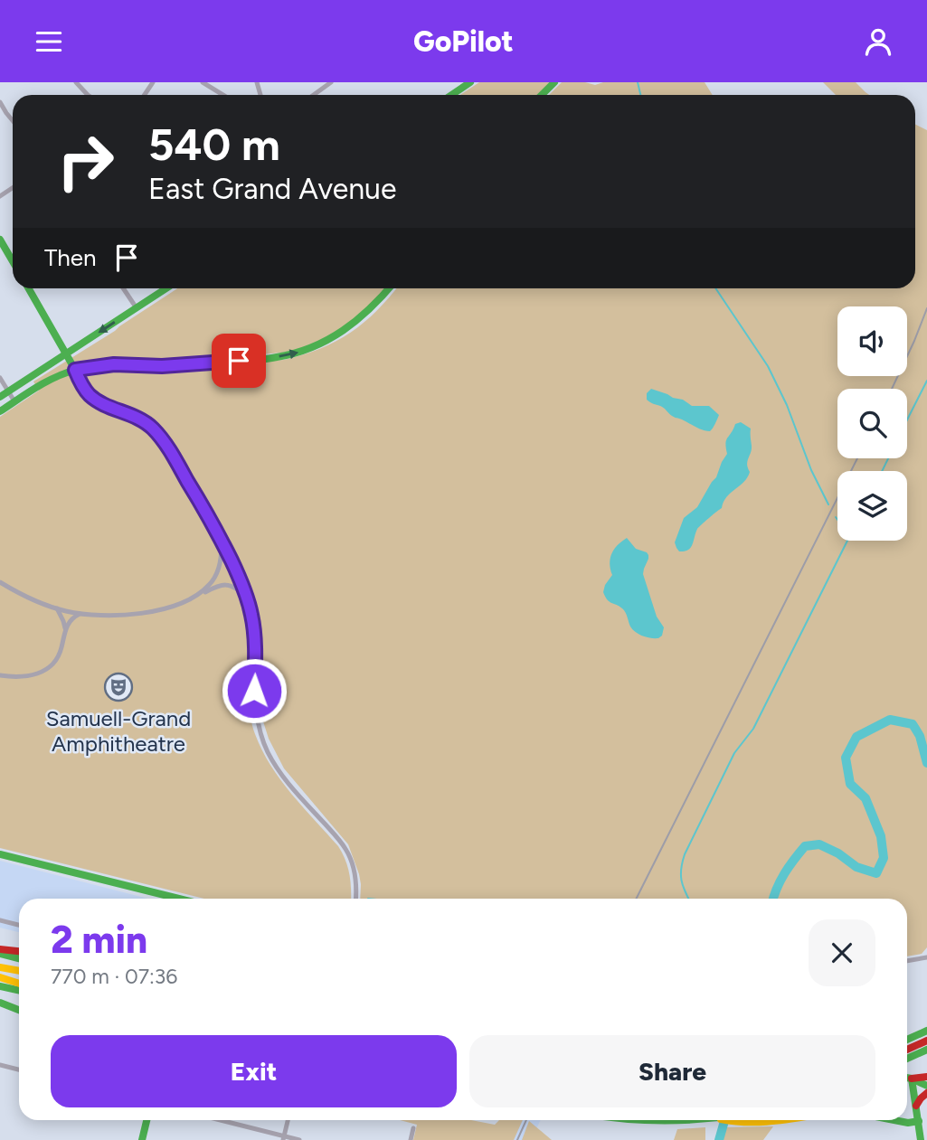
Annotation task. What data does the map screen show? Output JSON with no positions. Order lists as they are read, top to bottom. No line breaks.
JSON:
{"places":{"theatre":["Samuell-Grand Amphitheatre"]},"page":{"header":"GoPilot","turn":["540 m","East Grand Avenue"],"then":"Then","heading":["2 min","770 m · 07:36"],"buttons":["Exit","Share"]}}
